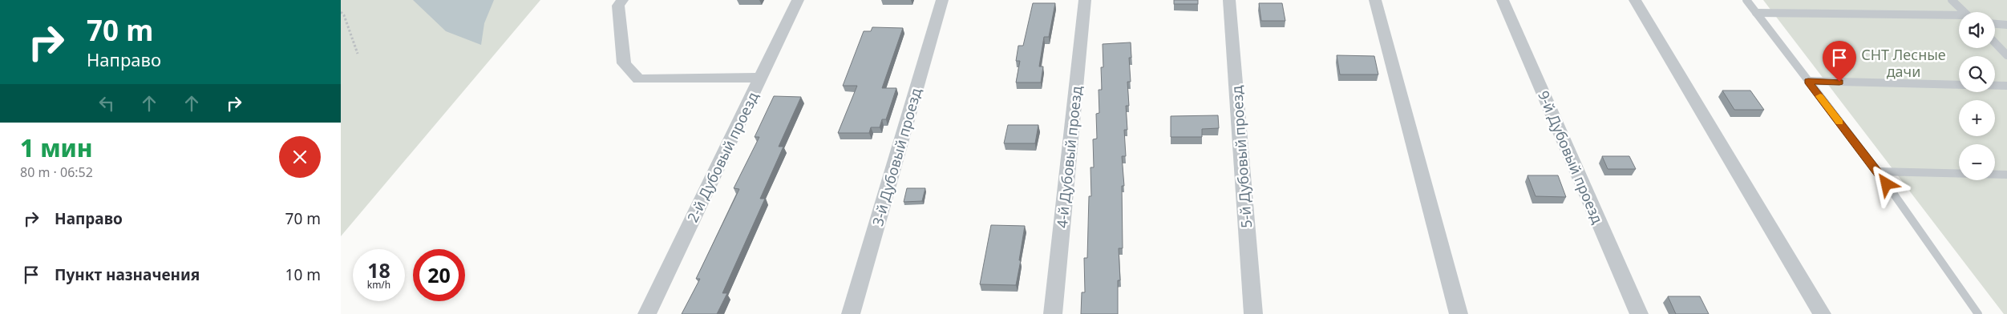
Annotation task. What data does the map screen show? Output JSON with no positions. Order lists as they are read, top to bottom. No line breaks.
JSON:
{"streets":{"street":["2-й Дубовый проезд","3-й Дубовый проезд","4-й Дубовый проезд","5-й Дубовый проезд","9-й Дубовый проезд"]},"parks":["СНТ Лесные дачи"],"page":{"turn":["70 m","Направо"],"map_buttons":["+","−"],"heading":["1 мин","80 m · 06:52"],"list":[{"name":"Направо","value":"70 m"},{"name":"Пункт назначения","value":"10 m"}],"speed":"18 km/h","limit":"20"}}
